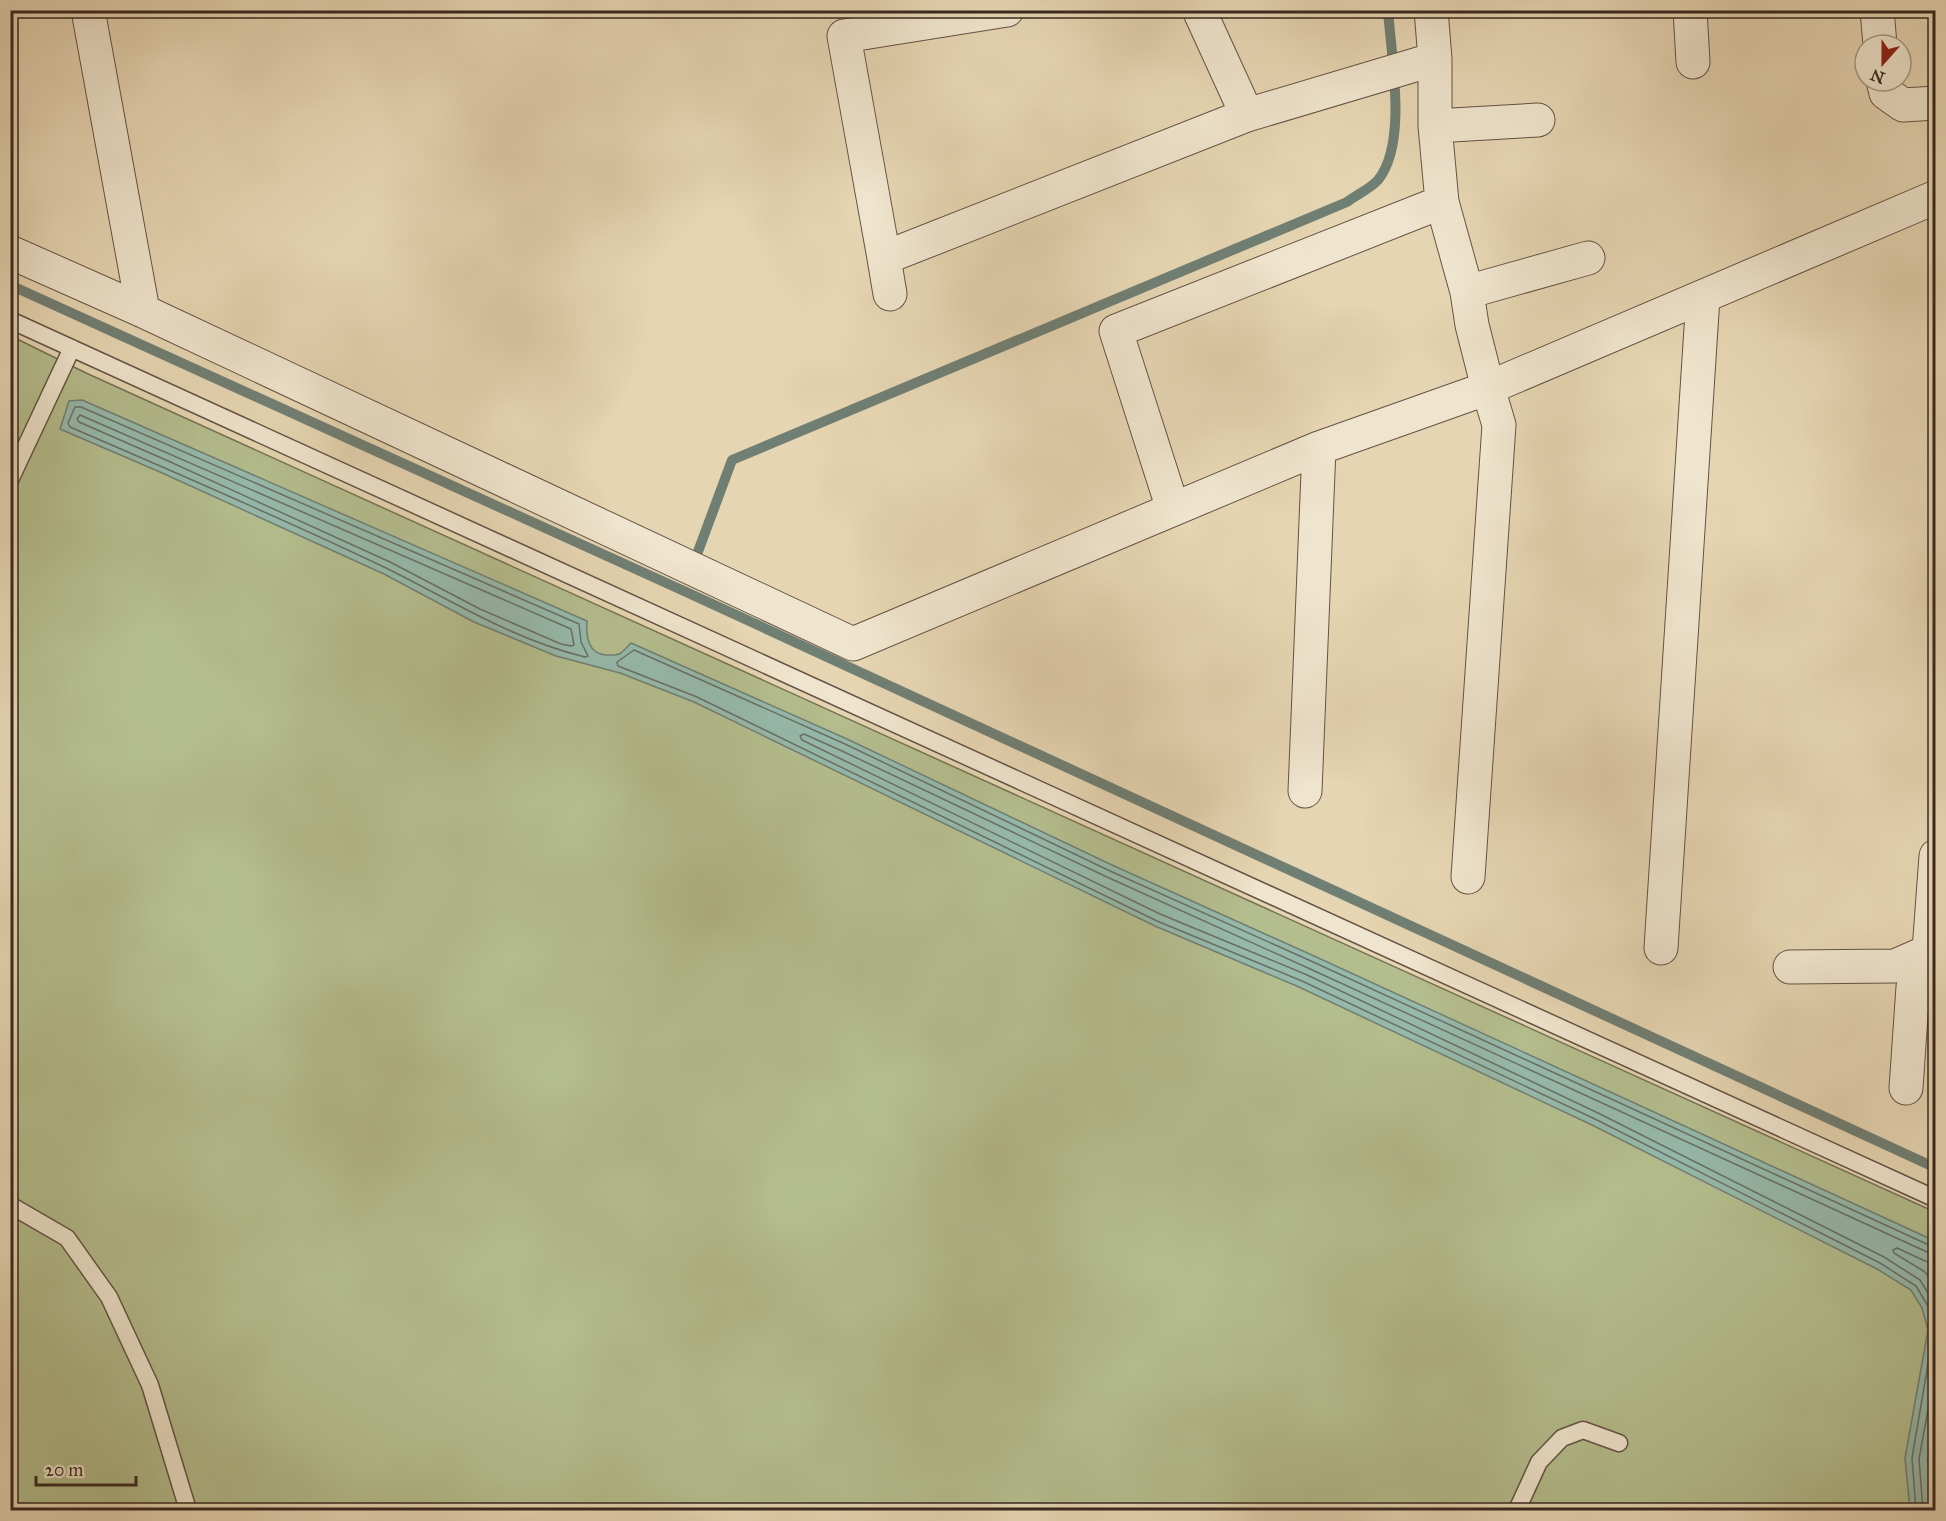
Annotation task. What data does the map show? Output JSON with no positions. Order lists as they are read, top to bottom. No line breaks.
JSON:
{"scale_bar":"20 m","north":"bottom"}
